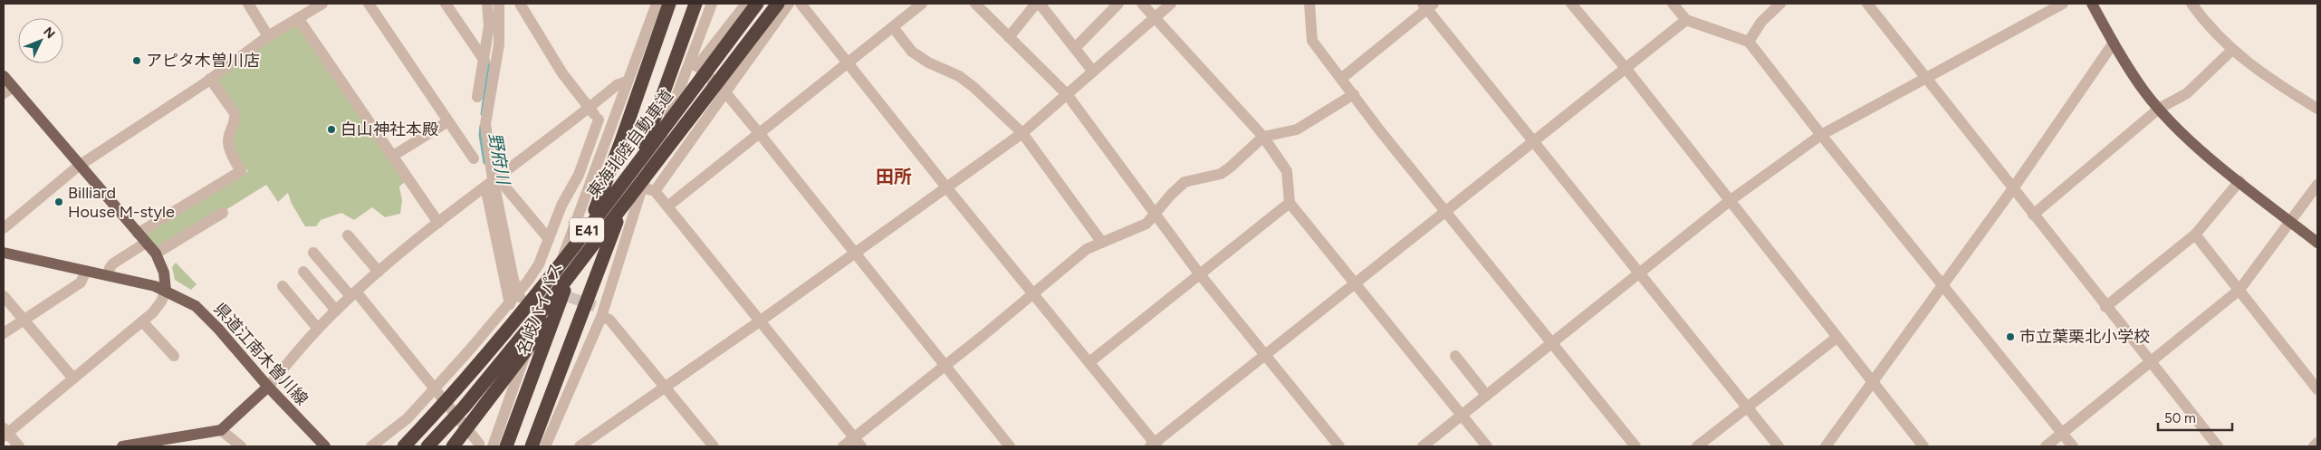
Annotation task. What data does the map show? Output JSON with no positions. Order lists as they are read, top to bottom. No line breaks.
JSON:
{"streets":{"highway":["東海北陸自動車道","E41","名岐バイパス"],"main road":["県道江南木曽川線"]},"districts":["田所"],"water":["野府川"],"places":["アピタ木曽川店","白山神社本殿","Billiard House M-style","市立葉栗北小学校"],"scale_bar":"50 m","north":"top right"}
